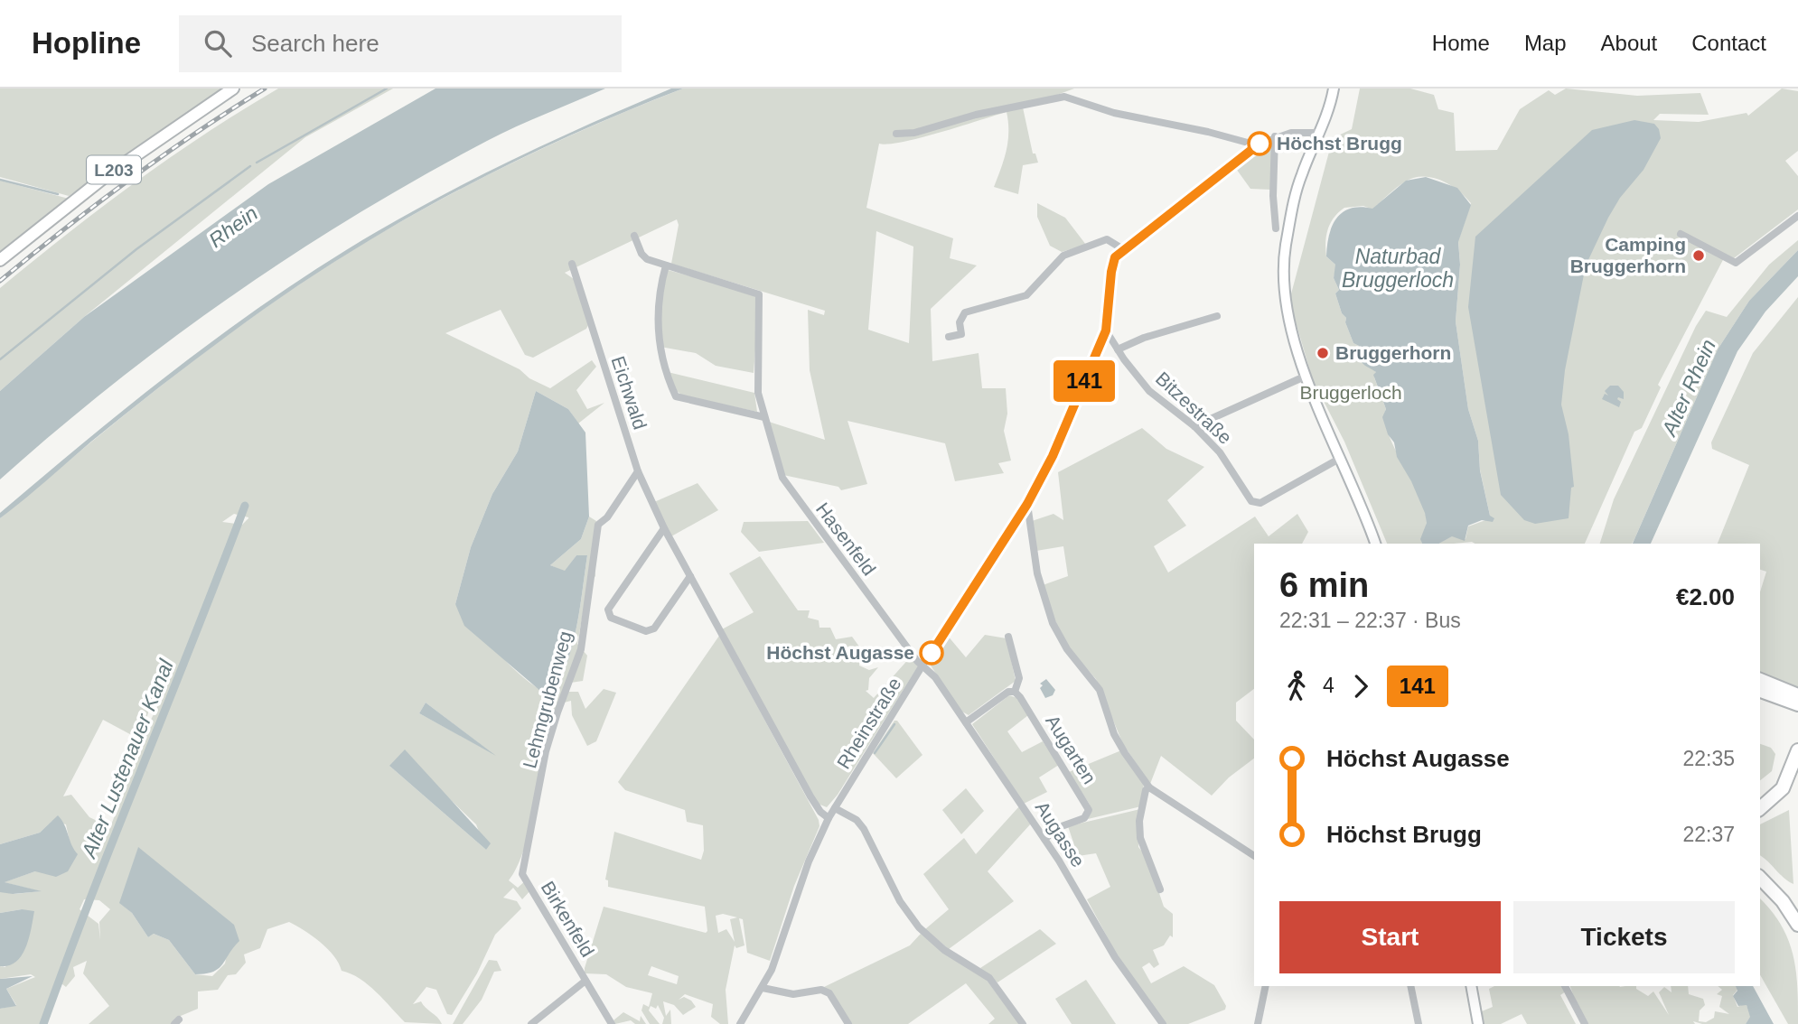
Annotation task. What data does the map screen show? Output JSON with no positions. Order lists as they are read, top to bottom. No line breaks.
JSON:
{"streets":{"main road":["L203"],"street":["Eichwald","Bitzestraße","Hasenfeld","Lehmgrubenweg","Rheinstraße","Augarten","Augasse","Birkenfeld"]},"crossings":[["Eichwald","Lehmgrubenweg"],["Eichwald","Rheinstraße"],["Bitzestraße","Rheinstraße"],["Hasenfeld","Rheinstraße"],["Hasenfeld","Augasse"],["Lehmgrubenweg","Birkenfeld"],["Rheinstraße","Augasse"],["Augarten","Augasse"]],"water":["Rhein","Naturbad Bruggerloch","Alter Rhein","Alter Lustenauer Kanal"],"parks":["Bruggerloch"],"places":["Höchst Brugg","Camping Bruggerhorn","Bruggerhorn","Höchst Augasse"],"lines":["bus line 141"],"page":{"header":"Hopline","search":"Search here","nav":["Home","Map","About","Contact"],"on_map":"141","heading":["6 min","22:31 – 22:37 · Bus","€2.00"],"legs":["4","141"],"list":[{"name":"Höchst Augasse","value":"22:35"},{"name":"Höchst Brugg","value":"22:37"}],"buttons":["Start","Tickets"]}}
